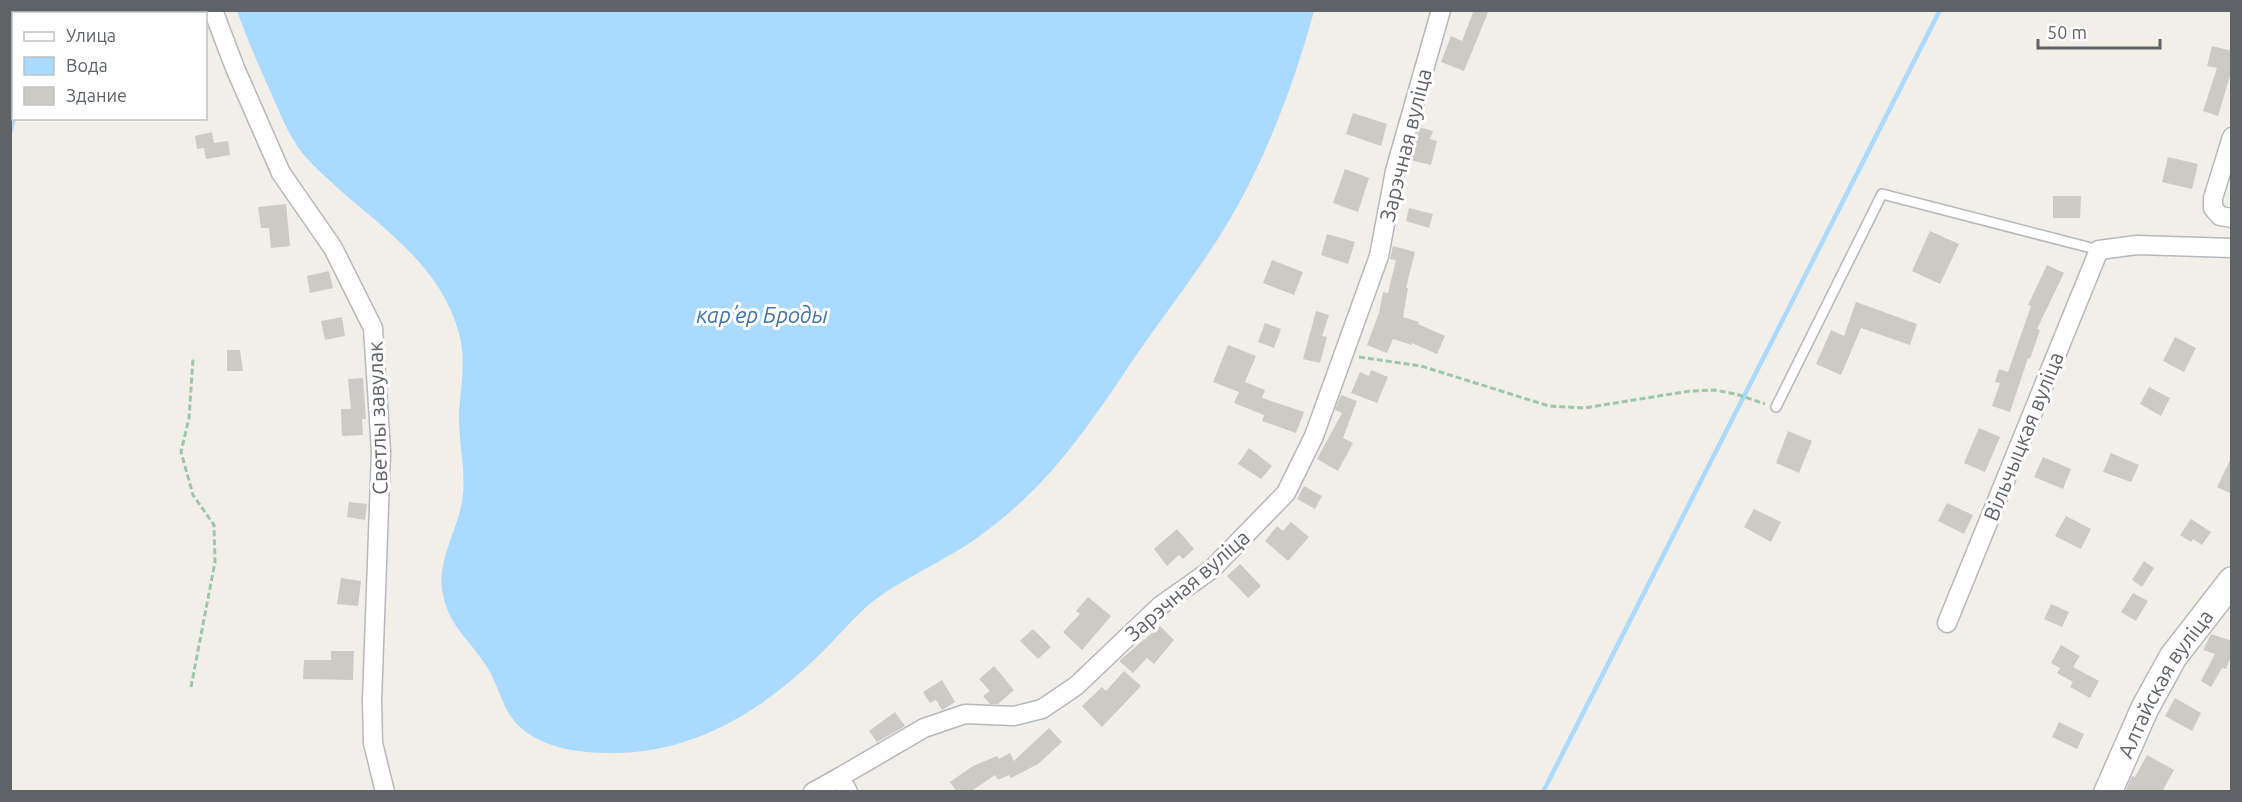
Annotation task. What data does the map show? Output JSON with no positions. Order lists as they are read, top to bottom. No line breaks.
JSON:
{"streets":{"main road":["Алтайская вуліца"],"street":["Зарэчная вуліца","Светлы завулак","Вільчыцкая вуліца"]},"water":["карʼер Броды"],"legend":["Улица","Вода","Здание"],"scale_bar":"50 m"}
